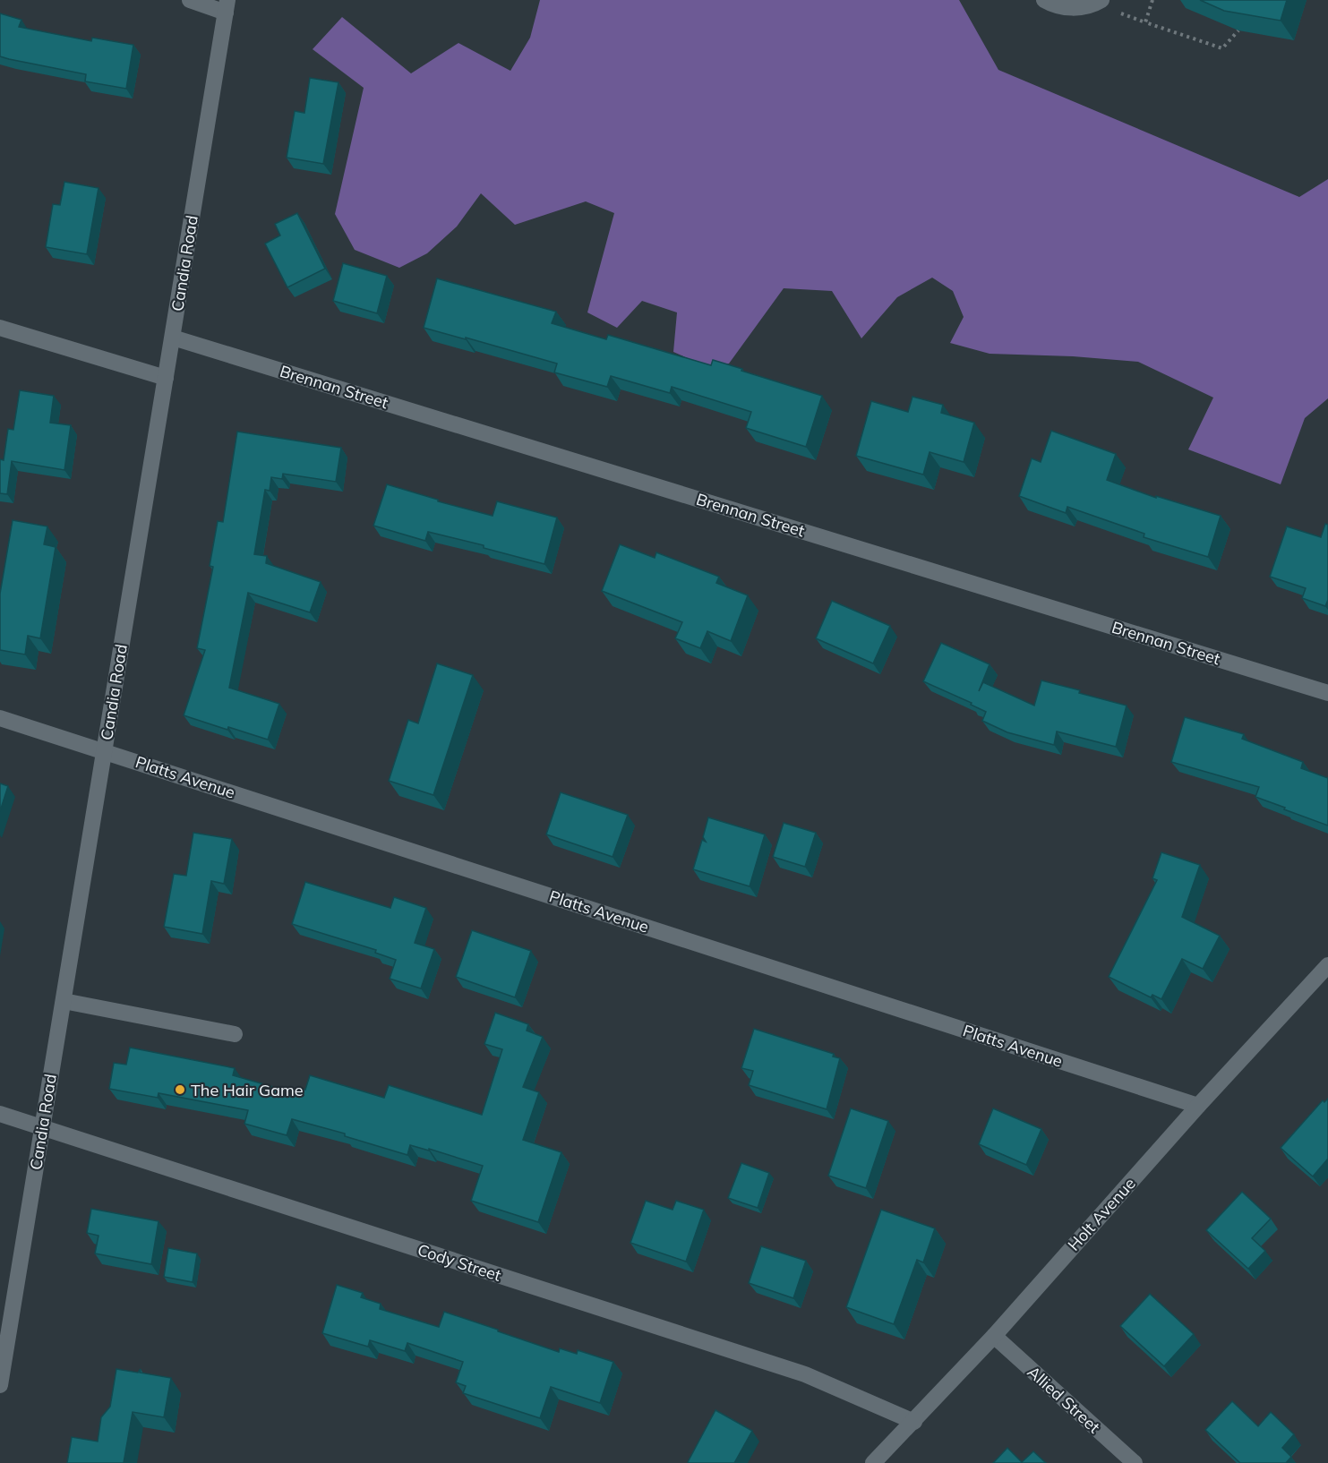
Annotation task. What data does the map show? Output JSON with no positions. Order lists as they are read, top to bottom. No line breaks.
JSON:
{"streets":{"street":["Candia Road","Brennan Street","Platts Avenue","Holt Avenue","Cody Street","Allied Street"]},"crossings":[["Candia Road","Brennan Street"],["Candia Road","Platts Avenue"],["Candia Road","Cody Street"],["Platts Avenue","Holt Avenue"],["Holt Avenue","Cody Street"],["Holt Avenue","Allied Street"]],"places":["The Hair Game"]}
